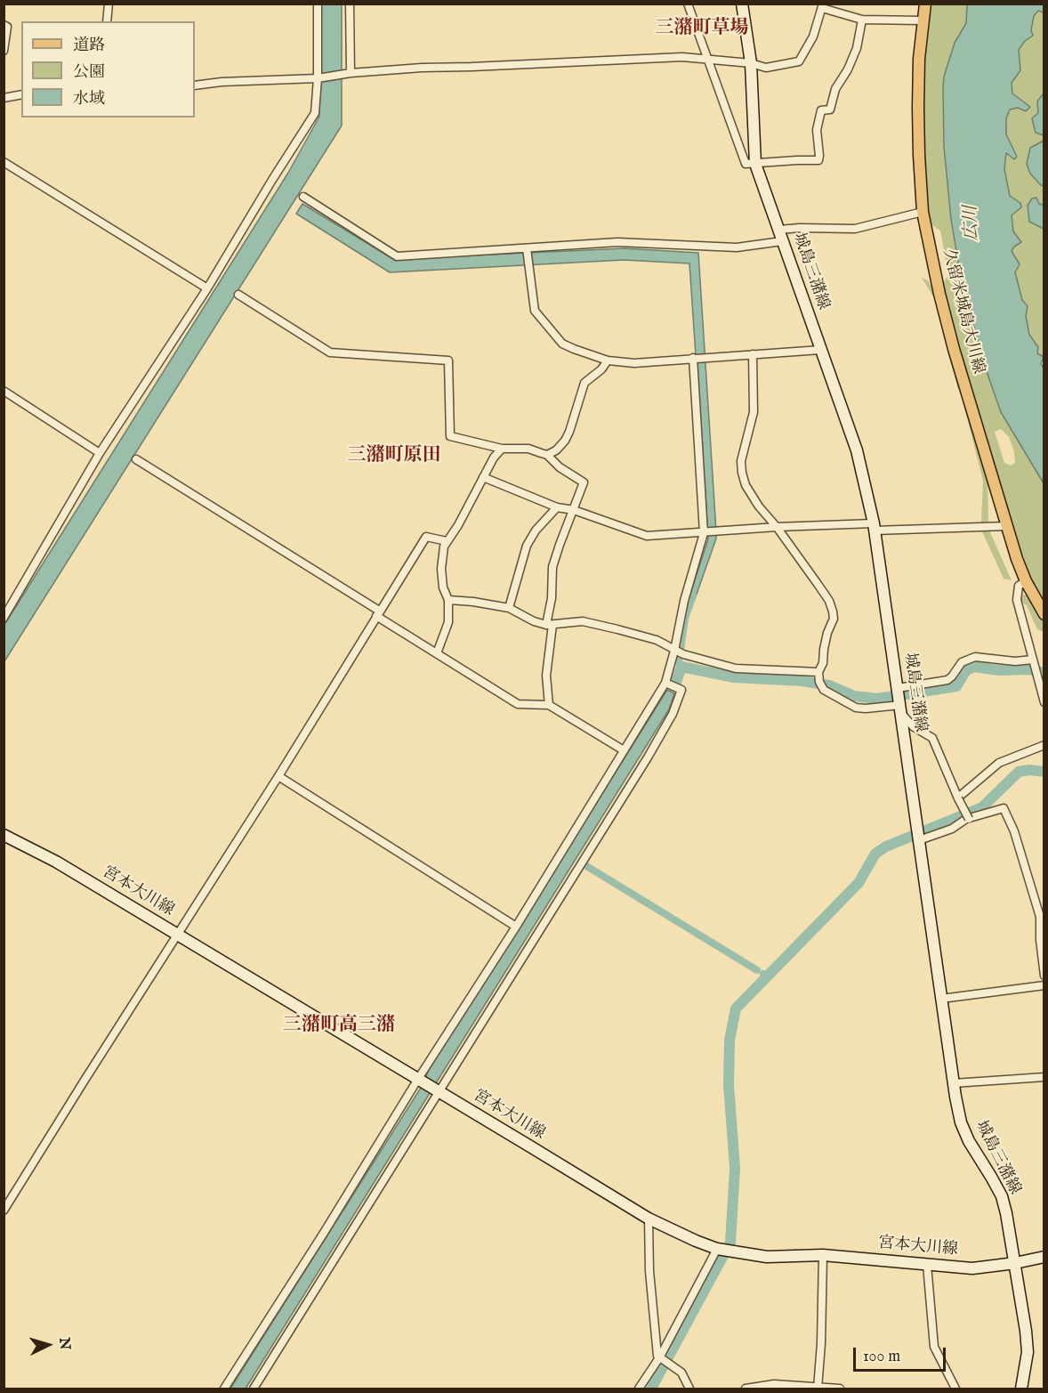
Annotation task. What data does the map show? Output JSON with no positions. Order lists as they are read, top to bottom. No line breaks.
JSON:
{"streets":{"main road":["城島三潴線","久留米城島大川線","宮本大川線"]},"crossings":[["城島三潴線","宮本大川線"]],"districts":["三潴町草場","三潴町原田","三潴町高三潴"],"water":["広川"],"legend":["道路","公園","水域"],"scale_bar":"100 m","north":"right"}
